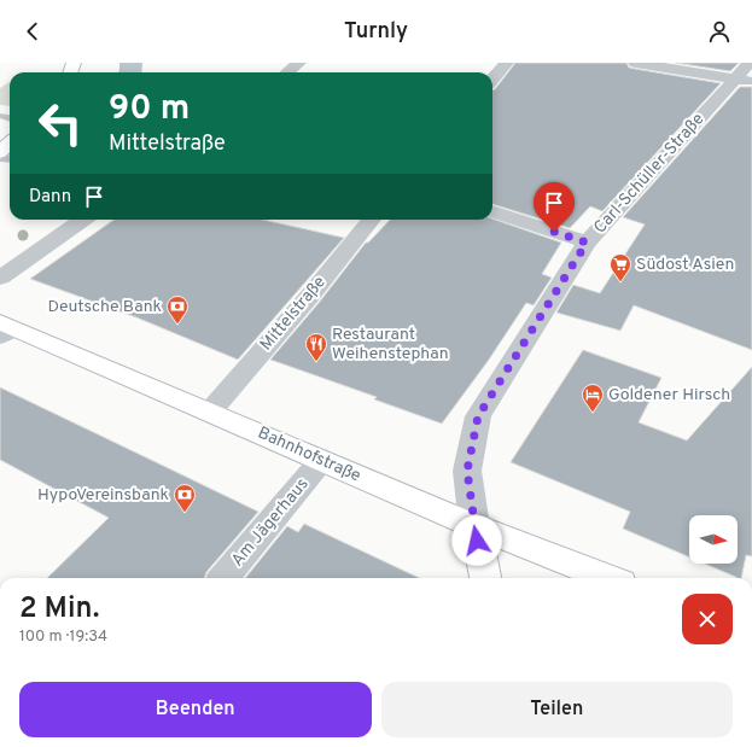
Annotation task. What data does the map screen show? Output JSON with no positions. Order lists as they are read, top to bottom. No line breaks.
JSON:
{"streets":{"street":["Carl-Schüller-Straße","Mittelstraße","Bahnhofstraße","Am Jägerhaus"]},"crossings":[["Carl-Schüller-Straße","Bahnhofstraße"],["Mittelstraße","Bahnhofstraße"],["Bahnhofstraße","Am Jägerhaus"]],"places":{"supermarket":["Südost Asien"],"bank":["Deutsche Bank","HypoVereinsbank"],"restaurant":["Restaurant Weihenstephan"],"hotel":["Goldener Hirsch"]},"north":"right","page":{"header":"Turnly","turn":["90 m","Mittelstraße"],"then":"Dann","heading":["2 Min.","100 m · 19:34"],"buttons":["Beenden","Teilen"]}}
